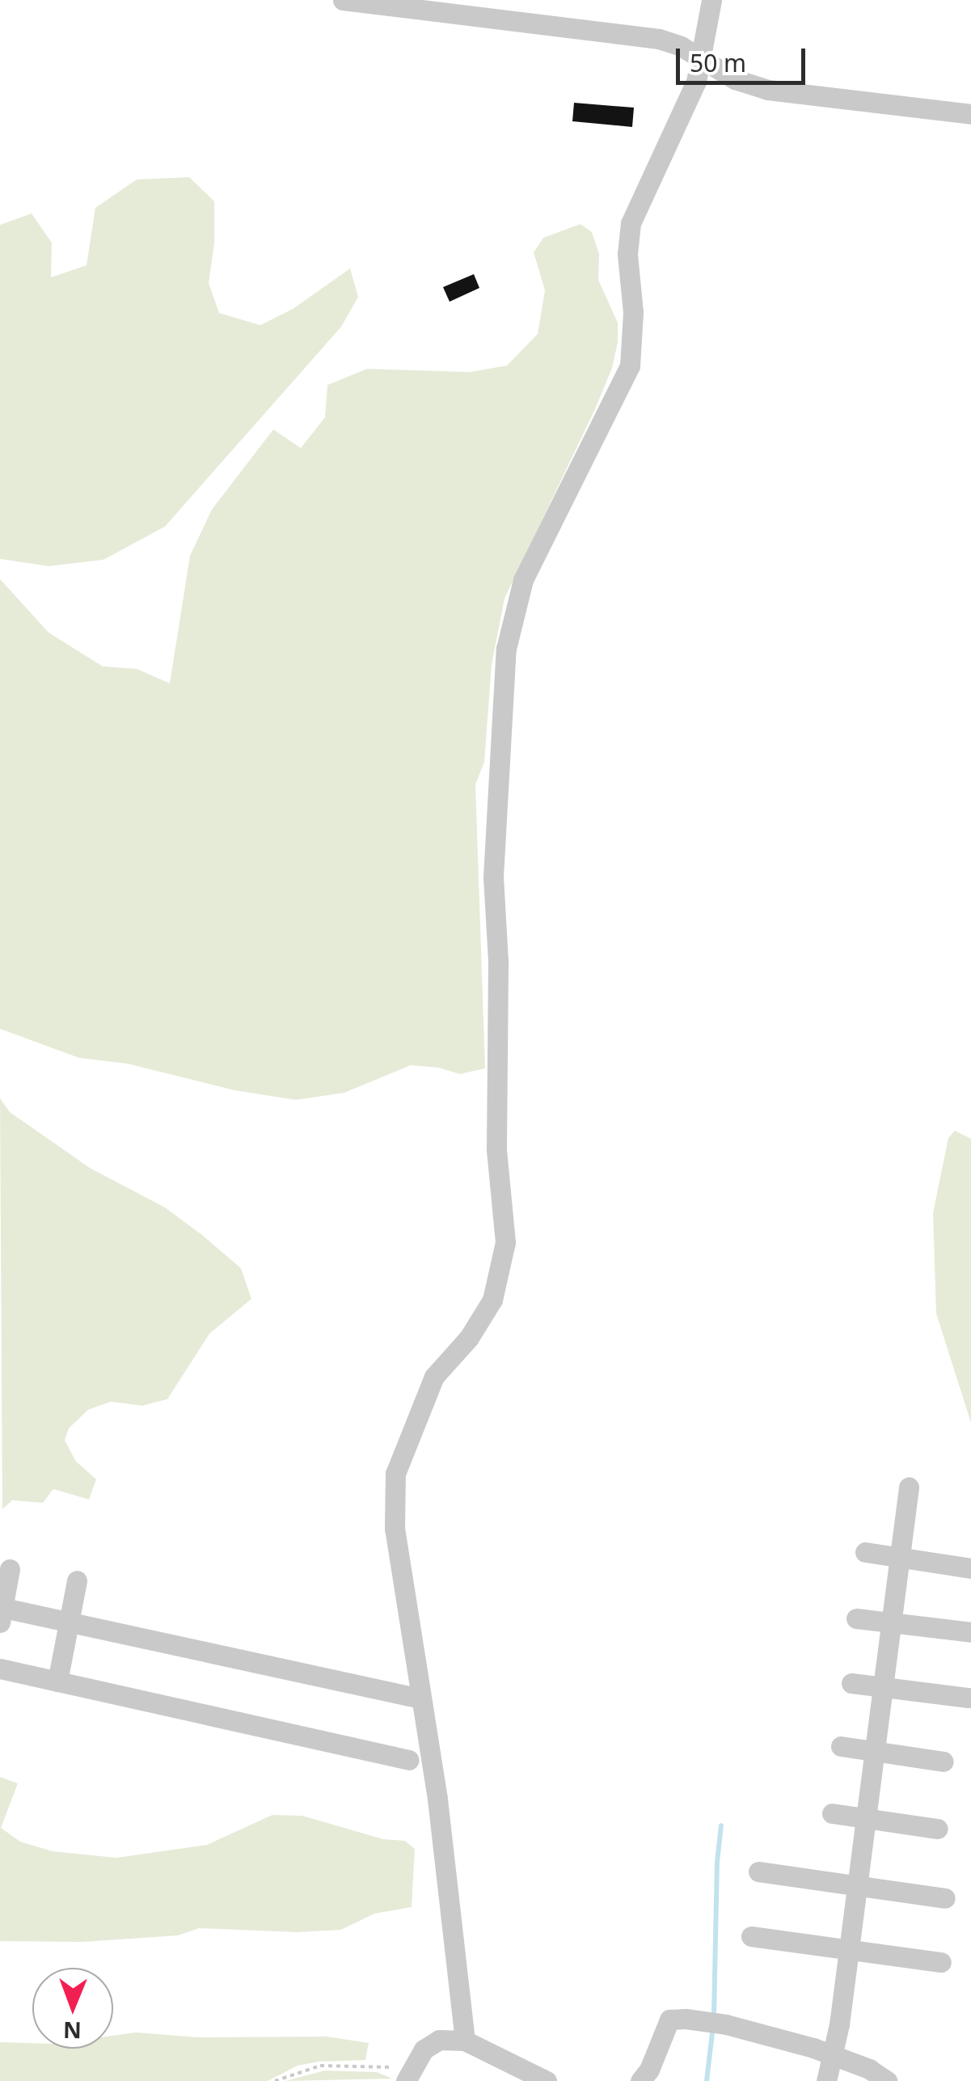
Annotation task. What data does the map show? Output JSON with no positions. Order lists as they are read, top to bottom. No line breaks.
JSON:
{"scale_bar":"50 m","north":"bottom"}
